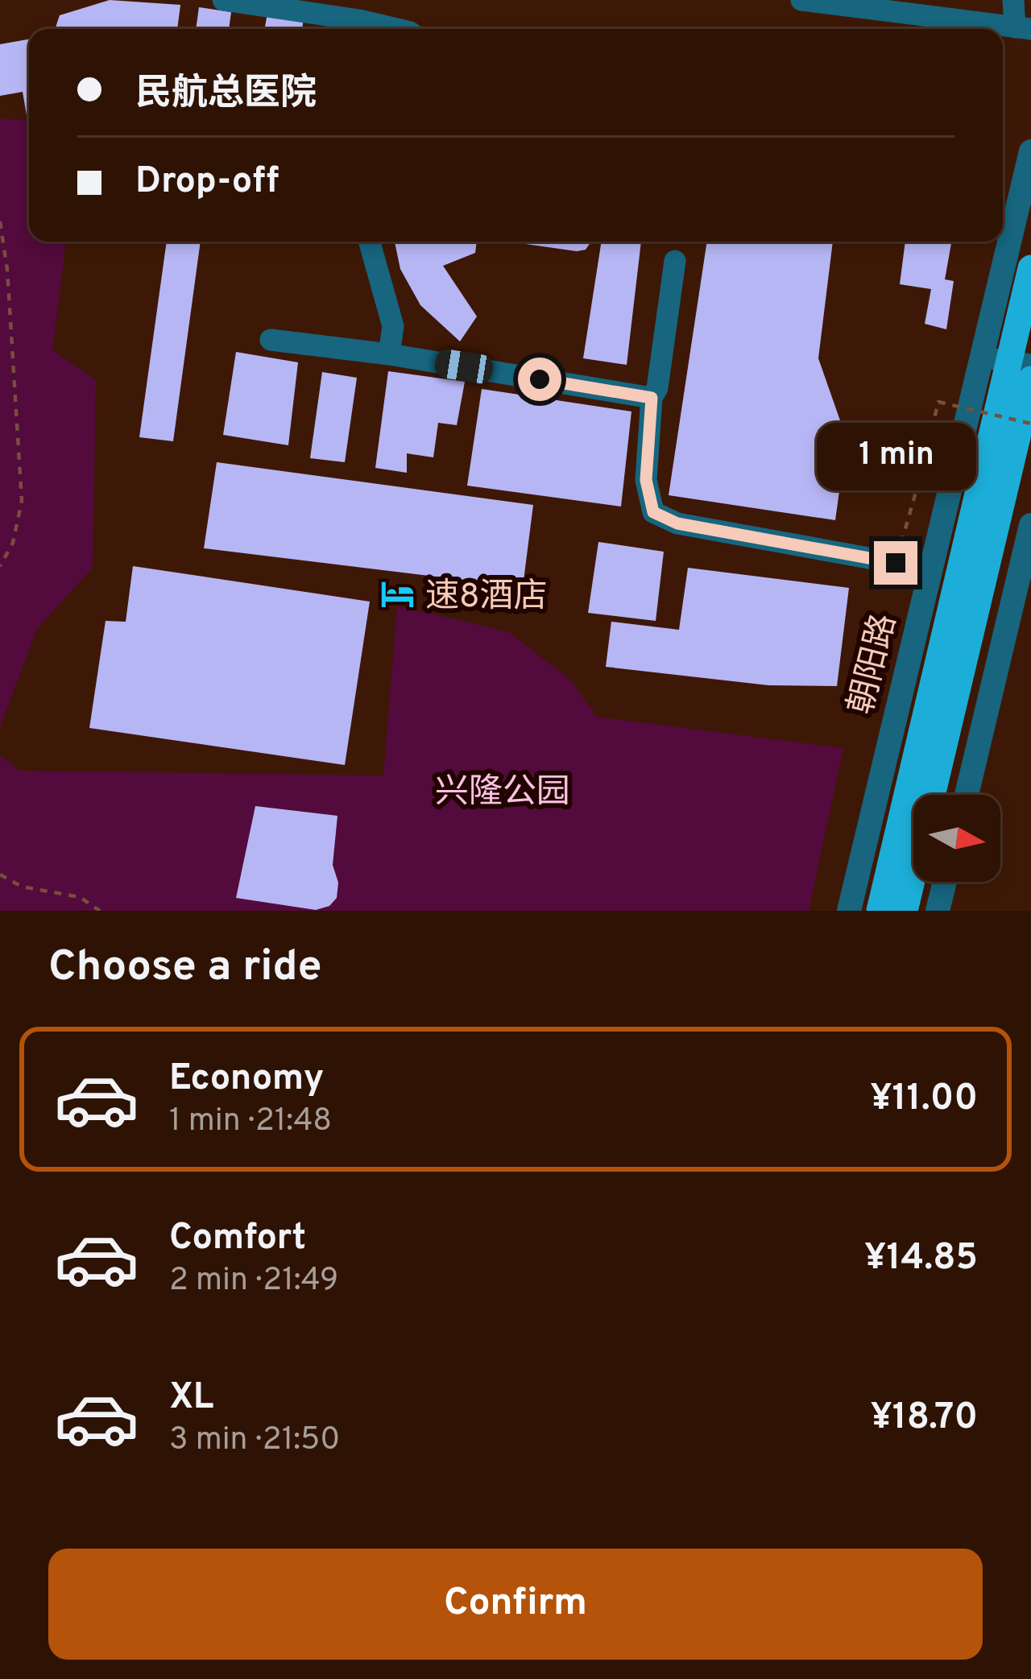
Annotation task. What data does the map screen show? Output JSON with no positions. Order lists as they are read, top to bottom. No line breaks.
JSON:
{"streets":{"highway":["朝阳路"]},"parks":["兴隆公园"],"places":{"hotel":["速8酒店"]},"north":"right","page":{"banner":["民航总医院","Drop-off"],"bubble":"1 min","heading":"Choose a ride","list":[{"name":"Economy","note":"1 min · 21:48","value":"¥11.00"},{"name":"Comfort","note":"2 min · 21:49","value":"¥14.85"},{"name":"XL","note":"3 min · 21:50","value":"¥18.70"}],"buttons":"Confirm"}}
